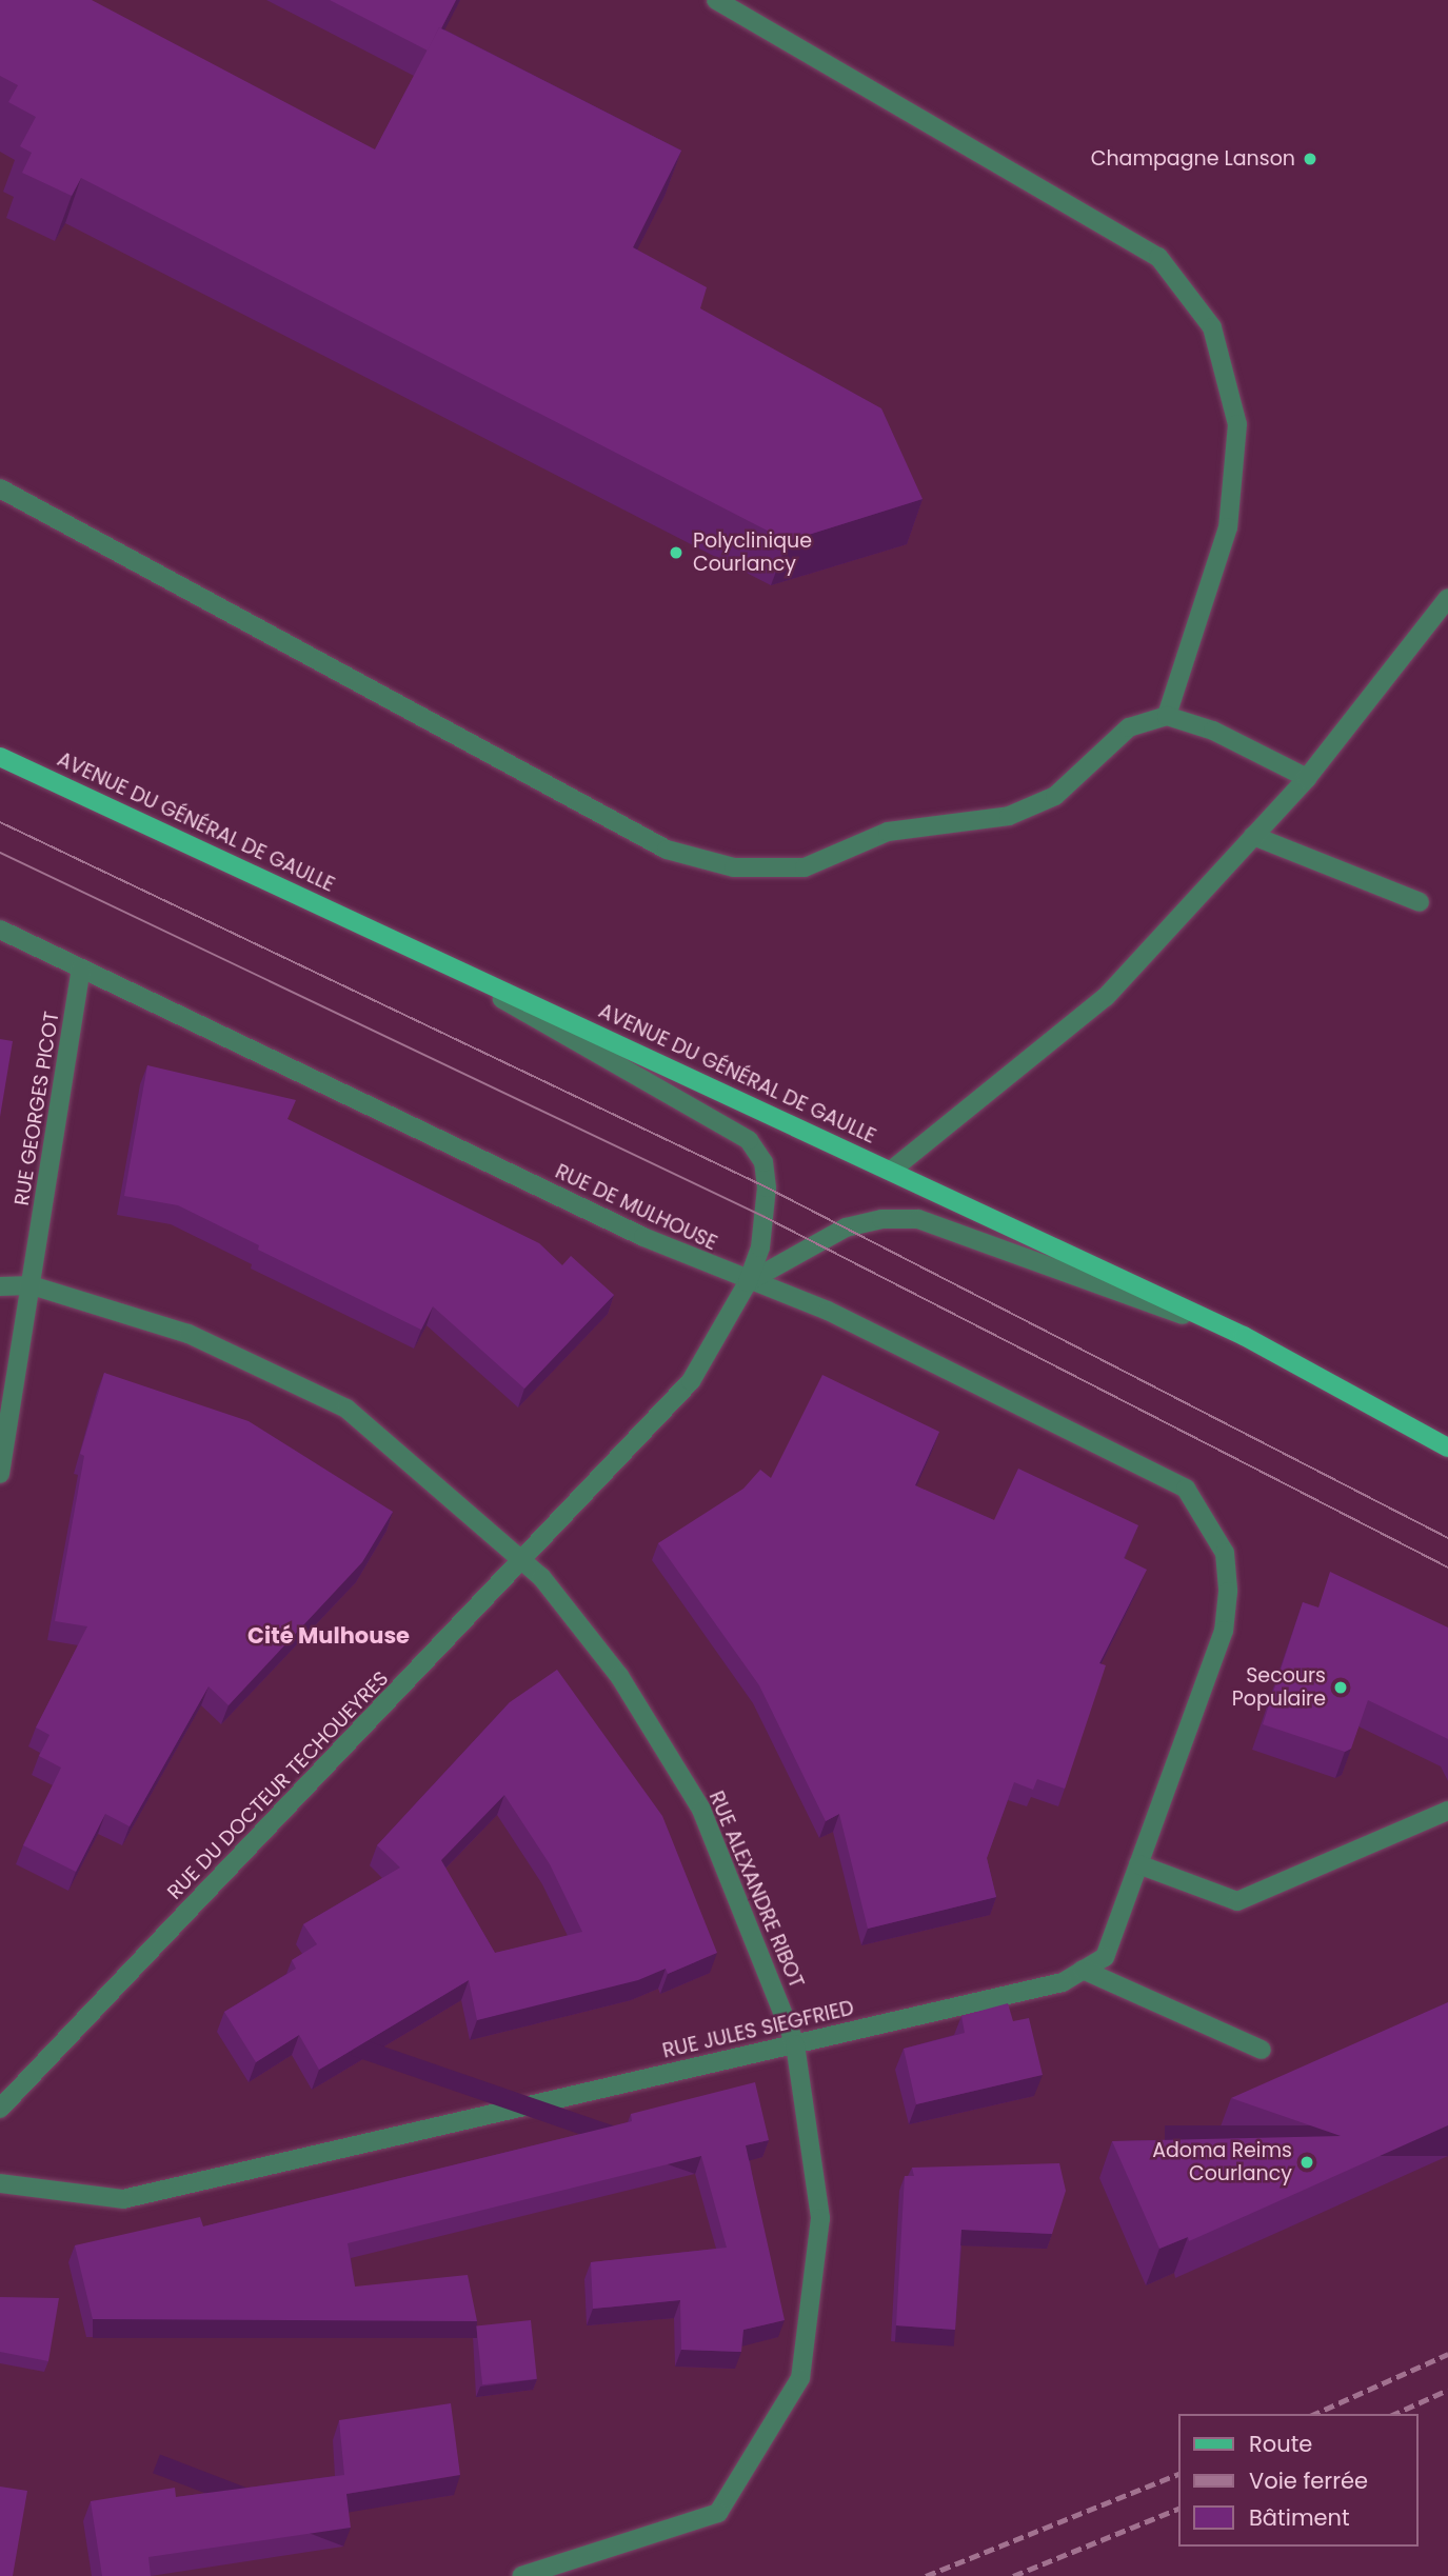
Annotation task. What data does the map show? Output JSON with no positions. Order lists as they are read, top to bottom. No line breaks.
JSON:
{"streets":{"main road":["AVENUE DU GÉNÉRAL DE GAULLE"],"street":["RUE GEORGES PICOT","RUE DE MULHOUSE","RUE DU DOCTEUR TECHOUEYRES","RUE ALEXANDRE RIBOT","RUE JULES SIEGFRIED"]},"crossings":[["AVENUE DU GÉNÉRAL DE GAULLE","RUE DU DOCTEUR TECHOUEYRES"],["RUE GEORGES PICOT","RUE DE MULHOUSE"],["RUE GEORGES PICOT","RUE ALEXANDRE RIBOT"],["RUE DE MULHOUSE","RUE DU DOCTEUR TECHOUEYRES"],["RUE DE MULHOUSE","RUE JULES SIEGFRIED"],["RUE DU DOCTEUR TECHOUEYRES","RUE ALEXANDRE RIBOT"],["RUE ALEXANDRE RIBOT","RUE JULES SIEGFRIED"]],"districts":["Cité Mulhouse"],"places":["Champagne Lanson","Polyclinique Courlancy","Secours Populaire","Adoma Reims Courlancy"],"legend":["Route","Voie ferrée","Bâtiment"]}
